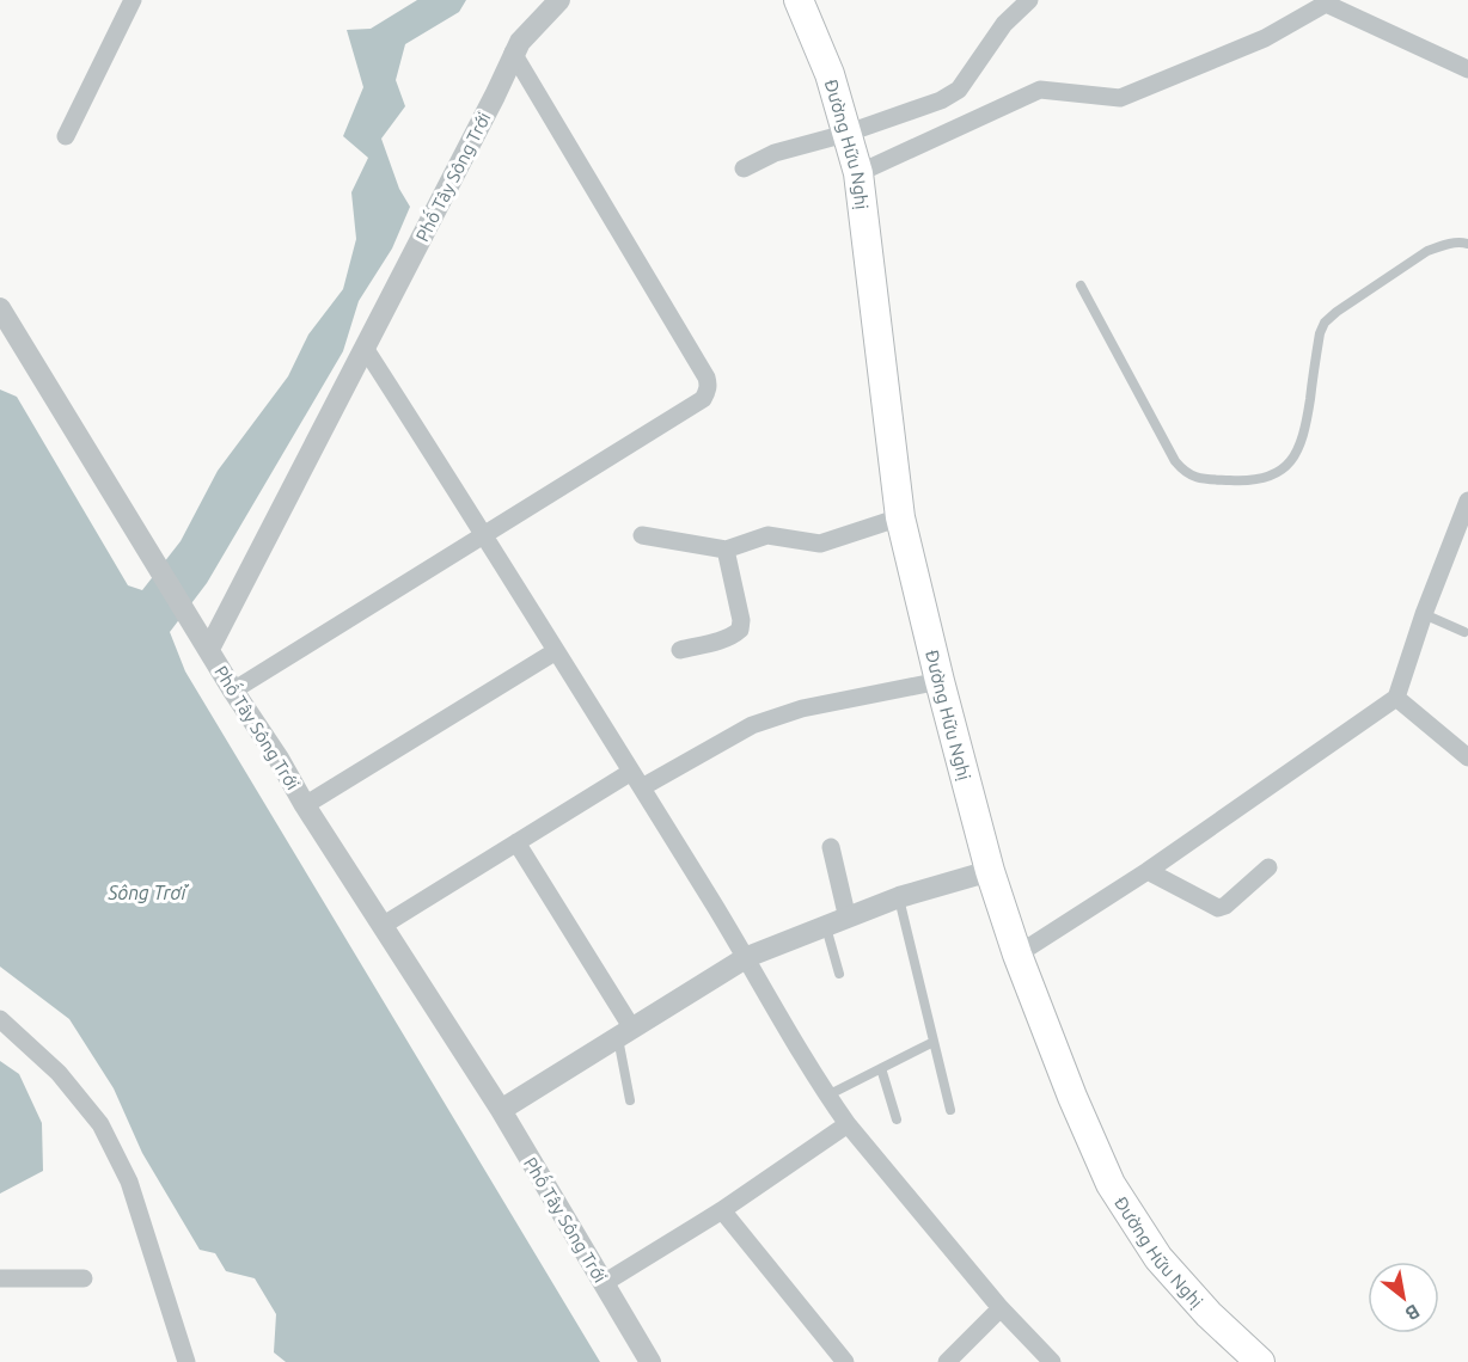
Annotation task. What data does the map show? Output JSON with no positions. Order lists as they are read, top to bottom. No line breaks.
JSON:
{"streets":{"highway":["Đường Hữu Nghị"],"street":["Phố Tây Sông Trới"]},"water":["Sông Trới"],"north":"bottom right"}
